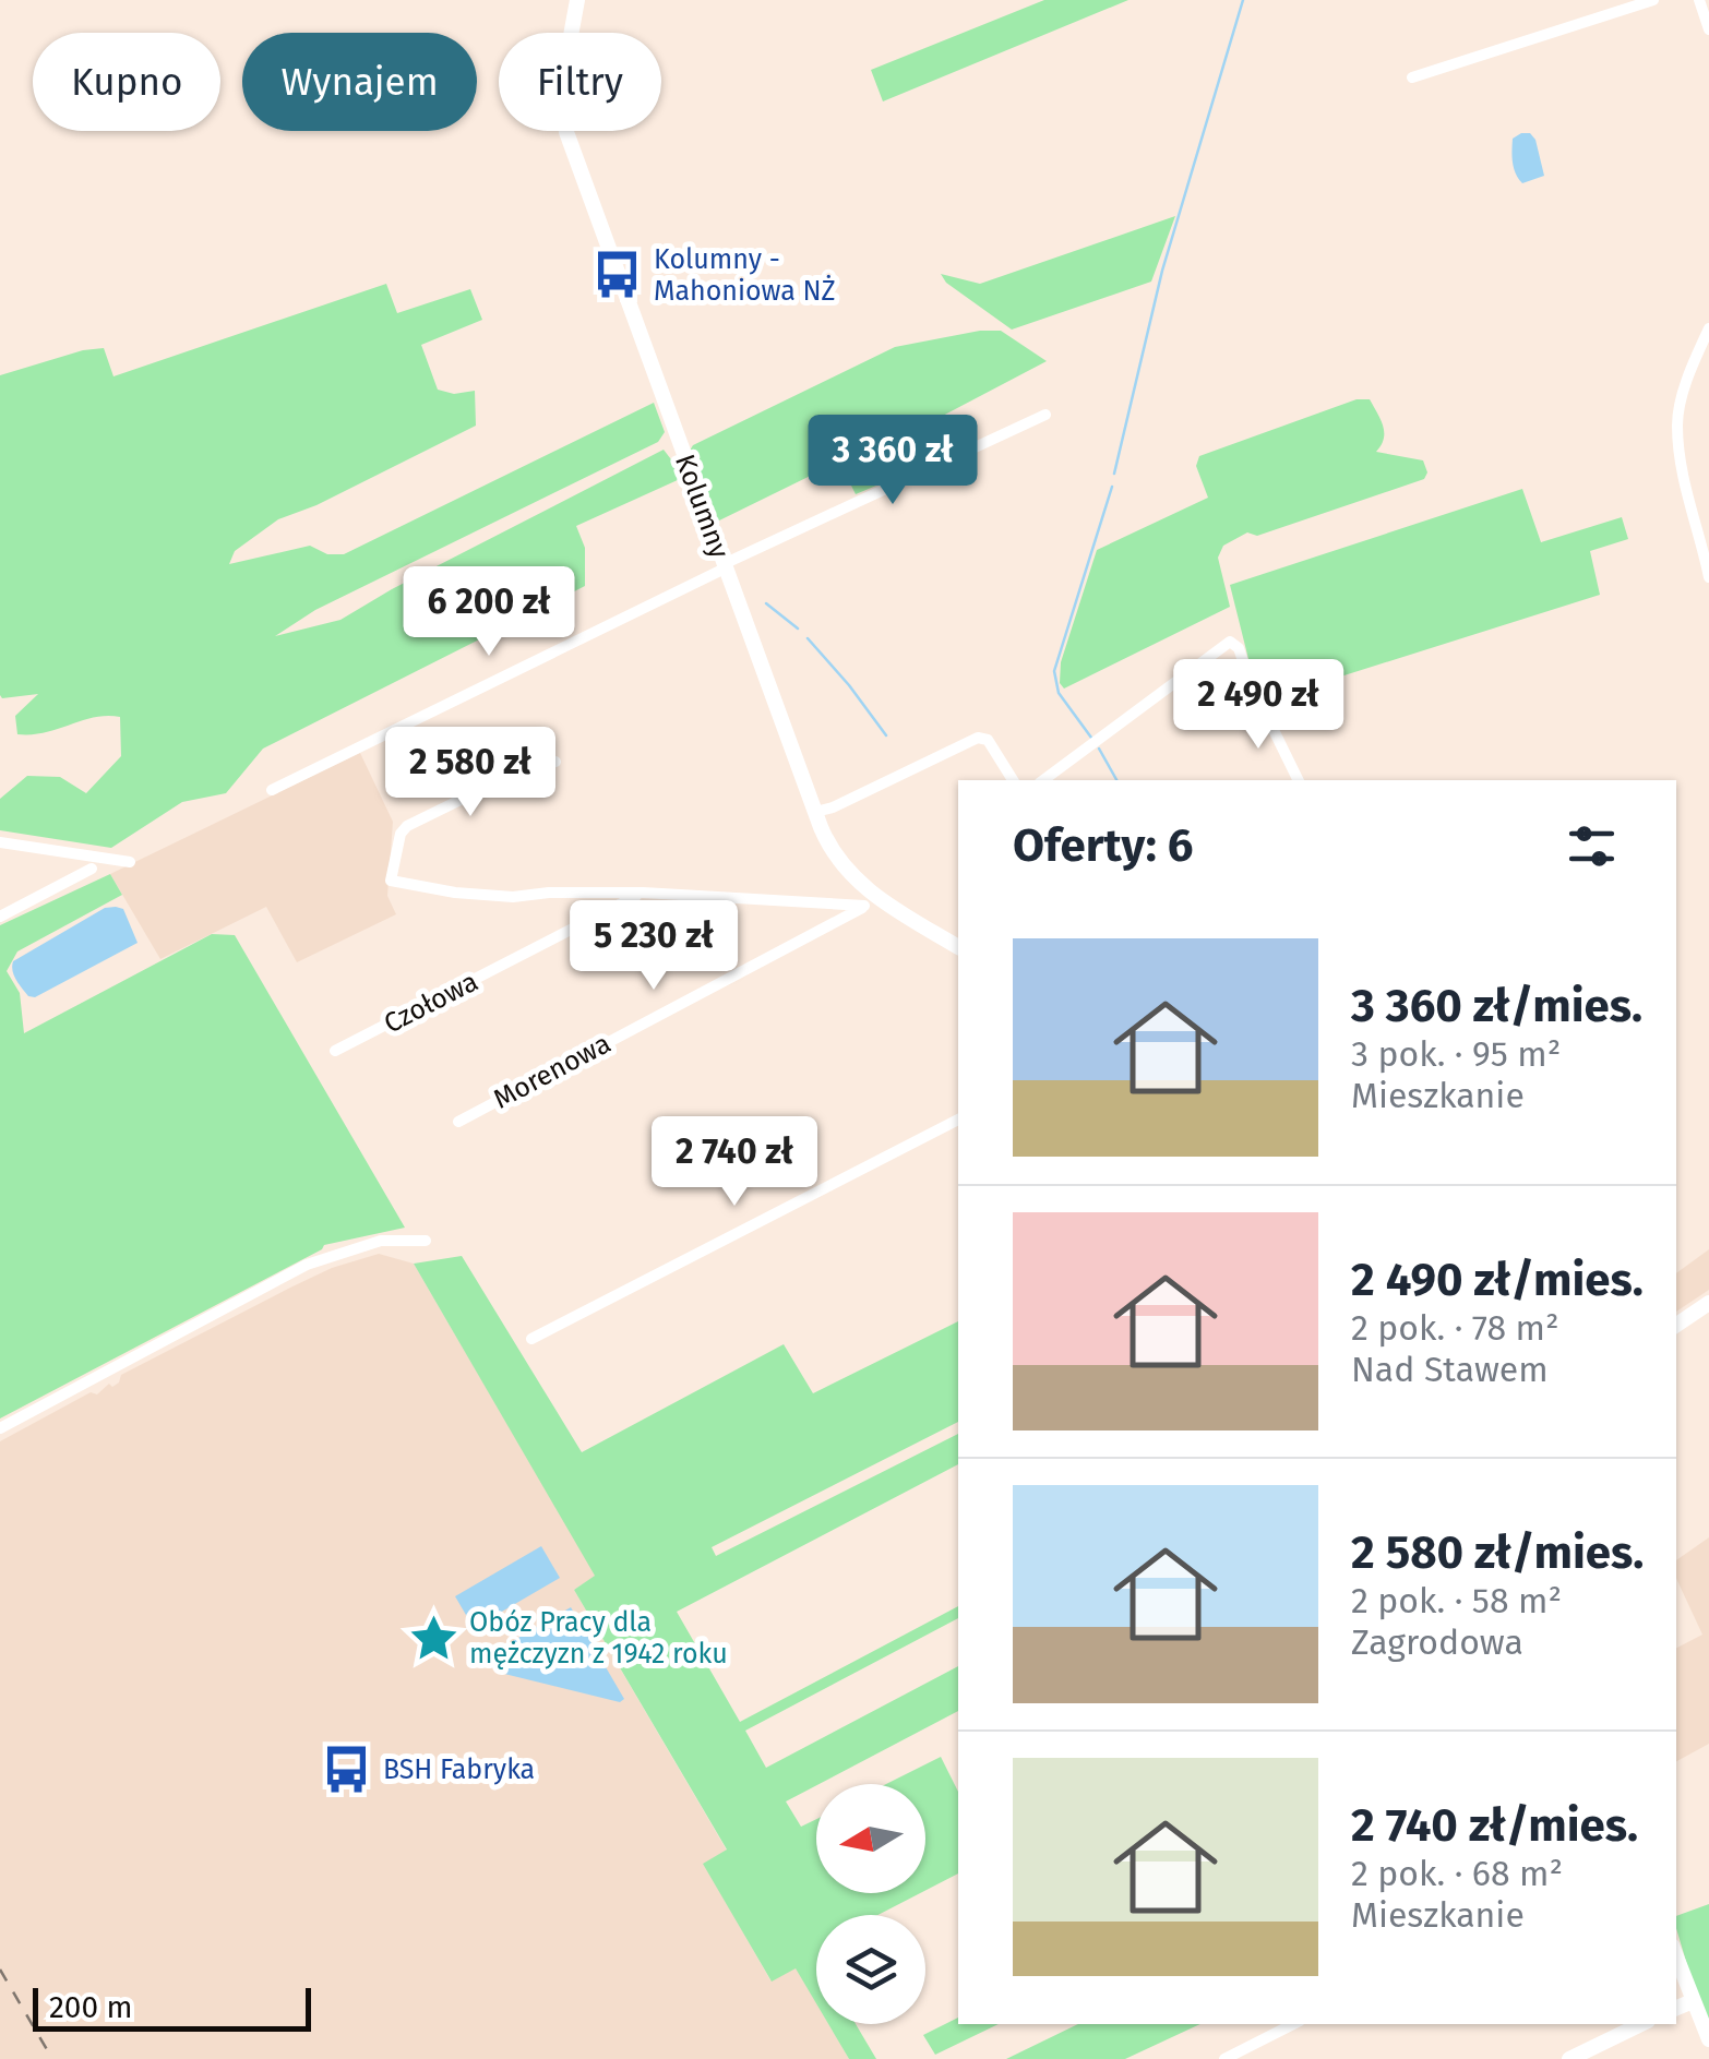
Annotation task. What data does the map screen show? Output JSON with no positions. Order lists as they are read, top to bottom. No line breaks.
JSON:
{"streets":{"street":["Kolumny","Czołowa","Morenowa"]},"crossings":[["Kolumny","Morenowa"]],"places":{"bus stop":["Kolumny - Mahoniowa NŻ","BSH Fabryka"],"place":["Obóz Pracy dla mężczyzn z 1942 roku"]},"scale_bar":"200 m","north":"left","page":{"chip":["Kupno","Wynajem","Filtry"],"price":["3 360 zł","6 200 zł","2 490 zł","2 580 zł","5 230 zł","2 740 zł"],"heading":"Oferty: 6","list":[{"name":"3 360 zł/mies.","note":"3 pok. · 95 m² · Mieszkanie"},{"name":"2 490 zł/mies.","note":"2 pok. · 78 m² · Nad Stawem"},{"name":"2 580 zł/mies.","note":"2 pok. · 58 m² · Zagrodowa"},{"name":"2 740 zł/mies.","note":"2 pok. · 68 m² · Mieszkanie"}],"scale":"200 m"}}
